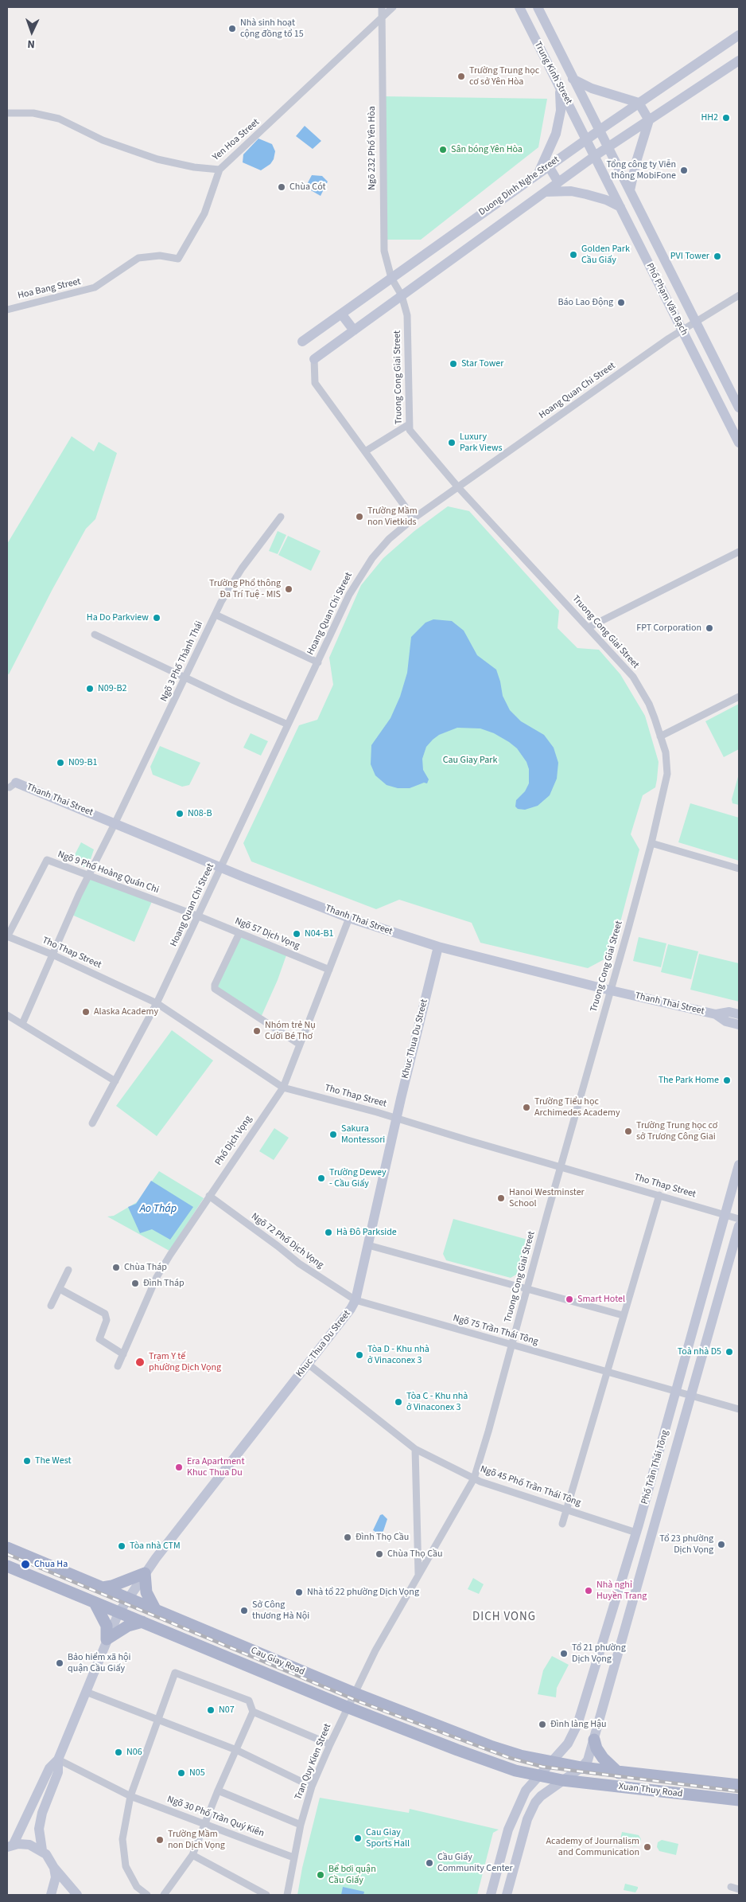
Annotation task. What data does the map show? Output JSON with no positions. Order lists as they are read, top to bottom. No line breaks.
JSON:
{"streets":{"main road":["Trung Kinh Street","Duong Dinh Nghe Street","Phố Phạm Văn Bạch","Thanh Thai Street","Khuc Thua Du Street","Phố Trần Thái Tông","Cau Giay Road","Xuan Thuy Road"],"street":["Yen Hoa Street","Ngõ 232 Phố Yên Hòa","Hoa Bang Street","Truong Cong Giai Street","Hoang Quan Chi Street","Ngõ 3 Phố Thành Thái","Ngõ 9 Phố Hoàng Quán Chi","Ngõ 57 Dịch Vọng","Tho Thap Street","Phố Dịch Vọng","Ngõ 72 Phố Dịch Vọng","Ngõ 75 Trần Thái Tông","Ngõ 45 Phố Trần Thái Tông","Tran Quy Kien Street","Ngõ 30 Phố Trần Quý Kiên"]},"crossings":[["Trung Kinh Street","Duong Dinh Nghe Street"],["Trung Kinh Street","Phố Phạm Văn Bạch"],["Yen Hoa Street","Ngõ 232 Phố Yên Hòa"],["Yen Hoa Street","Hoa Bang Street"],["Ngõ 232 Phố Yên Hòa","Duong Dinh Nghe Street"],["Ngõ 232 Phố Yên Hòa","Truong Cong Giai Street"],["Duong Dinh Nghe Street","Phố Phạm Văn Bạch"],["Duong Dinh Nghe Street","Truong Cong Giai Street"],["Phố Phạm Văn Bạch","Hoang Quan Chi Street"],["Truong Cong Giai Street","Hoang Quan Chi Street"],["Truong Cong Giai Street","Thanh Thai Street"],["Truong Cong Giai Street","Tho Thap Street"],["Truong Cong Giai Street","Ngõ 75 Trần Thái Tông"],["Truong Cong Giai Street","Ngõ 45 Phố Trần Thái Tông"],["Truong Cong Giai Street","Cau Giay Road"],["Truong Cong Giai Street","Tran Quy Kien Street"],["Hoang Quan Chi Street","Thanh Thai Street"],["Hoang Quan Chi Street","Ngõ 9 Phố Hoàng Quán Chi"],["Hoang Quan Chi Street","Ngõ 57 Dịch Vọng"],["Hoang Quan Chi Street","Tho Thap Street"],["Ngõ 3 Phố Thành Thái","Thanh Thai Street"],["Ngõ 3 Phố Thành Thái","Ngõ 9 Phố Hoàng Quán Chi"],["Ngõ 3 Phố Thành Thái","Tho Thap Street"],["Thanh Thai Street","Khuc Thua Du Street"],["Thanh Thai Street","Phố Dịch Vọng"],["Ngõ 9 Phố Hoàng Quán Chi","Ngõ 57 Dịch Vọng"],["Ngõ 9 Phố Hoàng Quán Chi","Tho Thap Street"],["Ngõ 57 Dịch Vọng","Phố Dịch Vọng"],["Tho Thap Street","Khuc Thua Du Street"],["Tho Thap Street","Phố Dịch Vọng"],["Tho Thap Street","Phố Trần Thái Tông"],["Khuc Thua Du Street","Ngõ 72 Phố Dịch Vọng"],["Khuc Thua Du Street","Ngõ 75 Trần Thái Tông"],["Khuc Thua Du Street","Ngõ 45 Phố Trần Thái Tông"],["Khuc Thua Du Street","Cau Giay Road"],["Khuc Thua Du Street","Ngõ 30 Phố Trần Quý Kiên"],["Phố Dịch Vọng","Ngõ 72 Phố Dịch Vọng"],["Ngõ 72 Phố Dịch Vọng","Ngõ 75 Trần Thái Tông"],["Ngõ 75 Trần Thái Tông","Phố Trần Thái Tông"],["Phố Trần Thái Tông","Ngõ 45 Phố Trần Thái Tông"],["Phố Trần Thái Tông","Cau Giay Road"],["Phố Trần Thái Tông","Xuan Thuy Road"],["Cau Giay Road","Tran Quy Kien Street"],["Cau Giay Road","Xuan Thuy Road"],["Tran Quy Kien Street","Ngõ 30 Phố Trần Quý Kiên"]],"districts":["DICH VONG"],"water":["Ao Tháp"],"parks":["Cau Giay Park"],"places":["Nhà sinh hoạt cộng đồng tổ 15","Trường Trung học cơ sở Yên Hòa","HH2","Sân bóng Yên Hòa","Tổng công ty Viễn thông MobiFone","Chùa Cót","Golden Park Cầu Giấy","PVI Tower","Báo Lao Động","Star Tower","Luxury Park Views","Trường Mầm non Vietkids","Trường Phổ thông Đa Trí Tuệ - MIS","Ha Do Parkview","FPT Corporation","N09-B2","N09-B1","N08-B","N04-B1","Alaska Academy","Nhóm trẻ Nụ Cười Bé Thơ","The Park Home","Trường Tiểu học Archimedes Academy","Trường Trung học cơ sở Trương Công Giai","Sakura Montessori","Trường Dewey - Cầu Giấy","Hanoi Westminster School","Hà Đô Parkside","Chùa Tháp","Đình Tháp","Smart Hotel","Toà nhà D5","Tòa D - Khu nhà ở Vinaconex 3","Trạm Y tế phường Dịch Vọng","Tòa C - Khu nhà ở Vinaconex 3","The West","Era Apartment Khuc Thua Du","Đình Thọ Cầu","Tổ 23 phường Dịch Vọng","Tòa nhà CTM","Chùa Thọ Cầu","Chua Ha","Nhà nghỉ Huyền Trang","Nhà tổ 22 phường Dịch Vọng","Sở Công thương Hà Nội","Tổ 21 phường Dịch Vọng","Bảo hiểm xã hội quận Cầu Giấy","N07","Đình làng Hậu","N06","N05","Cau Giay Sports Hall","Trường Mầm non Dịch Vọng","Academy of Journalism and Communication","Cầu Giấy Community Center","Bể bơi quận Cầu Giấy"],"north":"bottom"}
